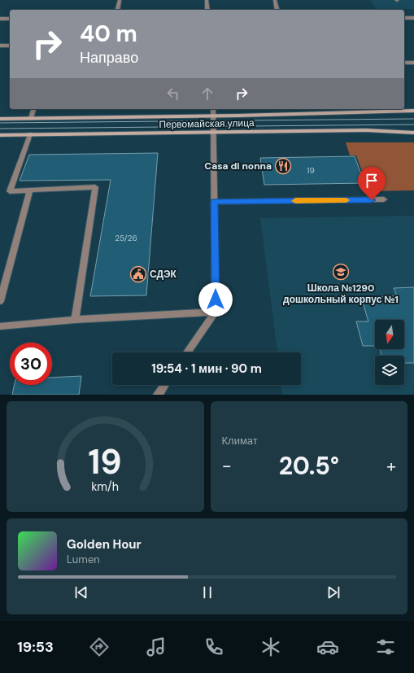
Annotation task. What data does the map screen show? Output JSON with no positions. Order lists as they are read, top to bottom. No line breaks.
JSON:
{"streets":{"main road":["Первомайская улица"]},"places":{"restaurant":["Casa di nonna"],"school or university":["Школа №1290 дошкольный корпус №1"],"public building":["СДЭК"]},"house_numbers":["19","25/26"],"north":"bottom","page":{"turn":["40 m","Направо"],"limit":"30","trip":"19:54 · 1 мин · 90 m","tile":"Климат","heat":["−","20.5°","+"],"song":["Golden Hour","Lumen"],"tabs":"19:53","gauge":["19","km/h"]}}
